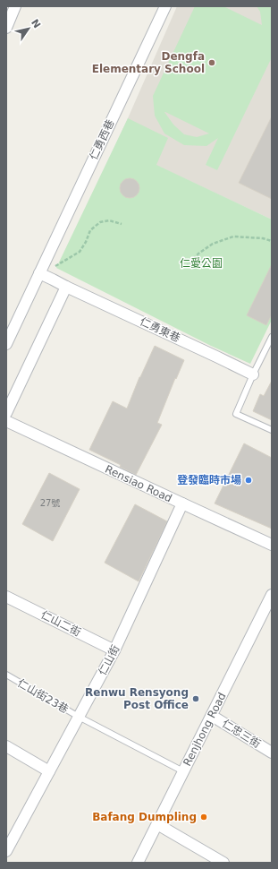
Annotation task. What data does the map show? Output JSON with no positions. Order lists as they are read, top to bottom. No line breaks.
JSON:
{"streets":{"street":["仁勇西巷","仁勇東巷","Rensiao Road","仁山二街","仁山街","Renjhong Road","仁忠三街"],"lane":["仁山街23巷"]},"crossings":[["Rensiao Road","仁山街"],["仁山二街","仁山街"],["仁山街","仁山街23巷"],["仁山街23巷","Renjhong Road"],["Renjhong Road","仁忠三街"]],"parks":["仁愛公園"],"places":["Dengfa Elementary School","登發臨時市場","Renwu Rensyong Post Office","Bafang Dumpling"],"house_numbers":["27號"],"north":"top right"}
